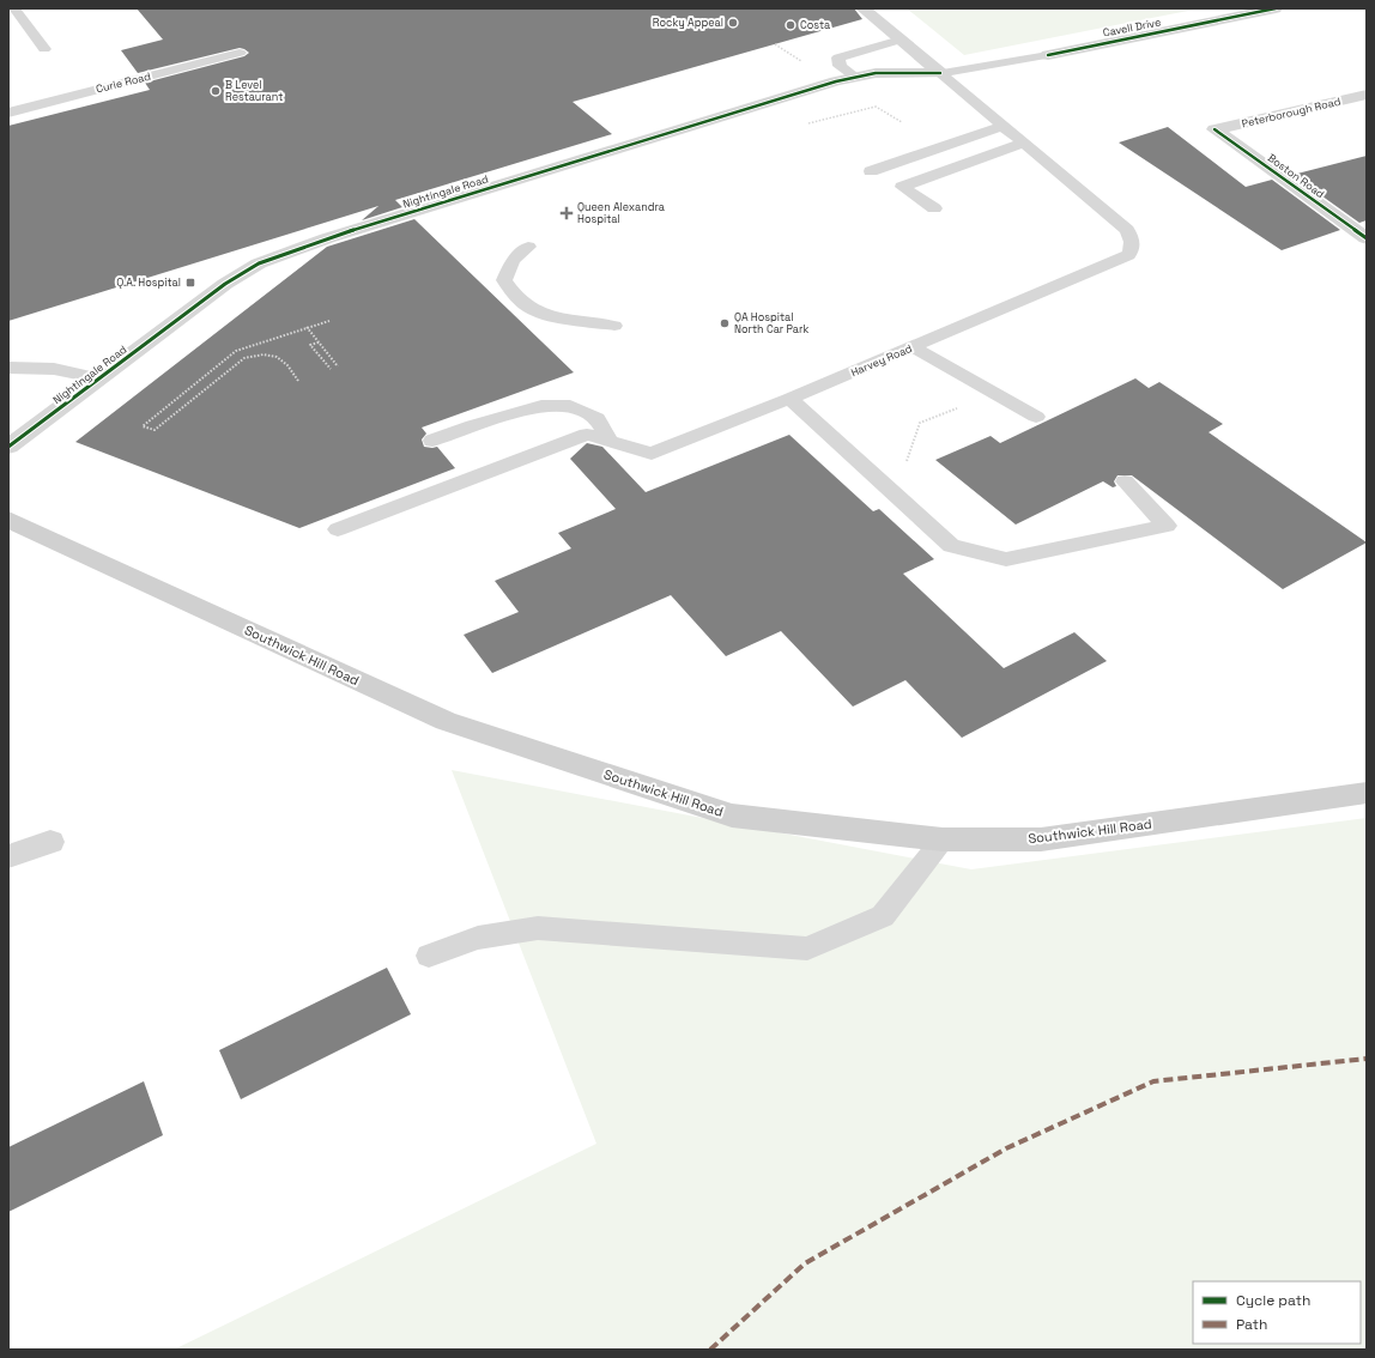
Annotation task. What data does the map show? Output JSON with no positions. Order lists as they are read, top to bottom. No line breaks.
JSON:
{"streets":{"main road":["Southwick Hill Road"],"street":["Cavell Drive","Peterborough Road","Boston Road","Nightingale Road"],"lane":["Curie Road","Harvey Road"]},"crossings":[["Cavell Drive","Nightingale Road"],["Cavell Drive","Harvey Road"],["Peterborough Road","Boston Road"],["Nightingale Road","Harvey Road"]],"places":{"other":["Rocky Appeal","Costa","B Level Restaurant","QA Hospital North Car Park"],"health":["Queen Alexandra Hospital"],"transit":["Q.A. Hospital"]},"legend":["Cycle path","Path"]}
